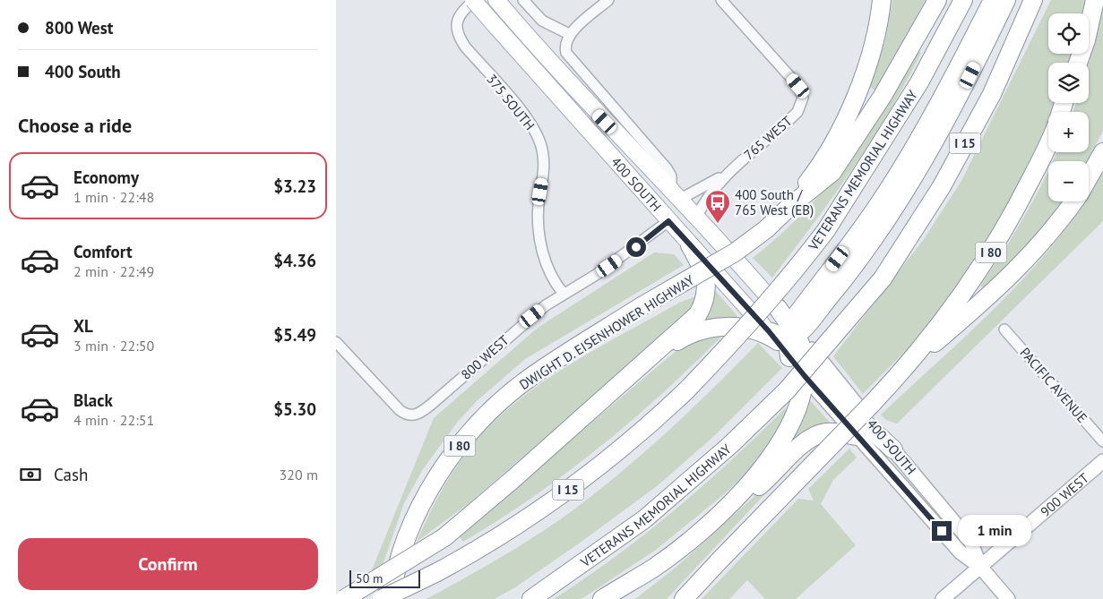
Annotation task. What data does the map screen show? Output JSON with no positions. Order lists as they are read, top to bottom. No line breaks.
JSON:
{"streets":{"highway":["I 15","VETERANS MEMORIAL HIGHWAY","I 80","DWIGHT D. EISENHOWER HIGHWAY"],"main road":["400 SOUTH","900 WEST"],"street":["375 SOUTH","765 WEST","800 WEST","PACIFIC AVENUE"]},"crossings":[["375 SOUTH","400 SOUTH"],["375 SOUTH","800 WEST"],["765 WEST","400 SOUTH"],["400 SOUTH","800 WEST"],["400 SOUTH","900 WEST"],["I 80","DWIGHT D. EISENHOWER HIGHWAY"]],"places":{"bus stop":["400 South / 765 West (EB)"]},"scale_bar":"50 m","page":{"banner":["800 West","400 South"],"map_buttons":["+","−"],"heading":"Choose a ride","list":[{"name":"Economy","note":"1 min · 22:48","value":"$3.23"},{"name":"Comfort","note":"2 min · 22:49","value":"$4.36"},{"name":"XL","note":"3 min · 22:50","value":"$5.49"},{"name":"Black","note":"4 min · 22:51","value":"$5.30"}],"pay":["Cash","320 m"],"bubble":"1 min","buttons":"Confirm","scale":"50 m"}}
